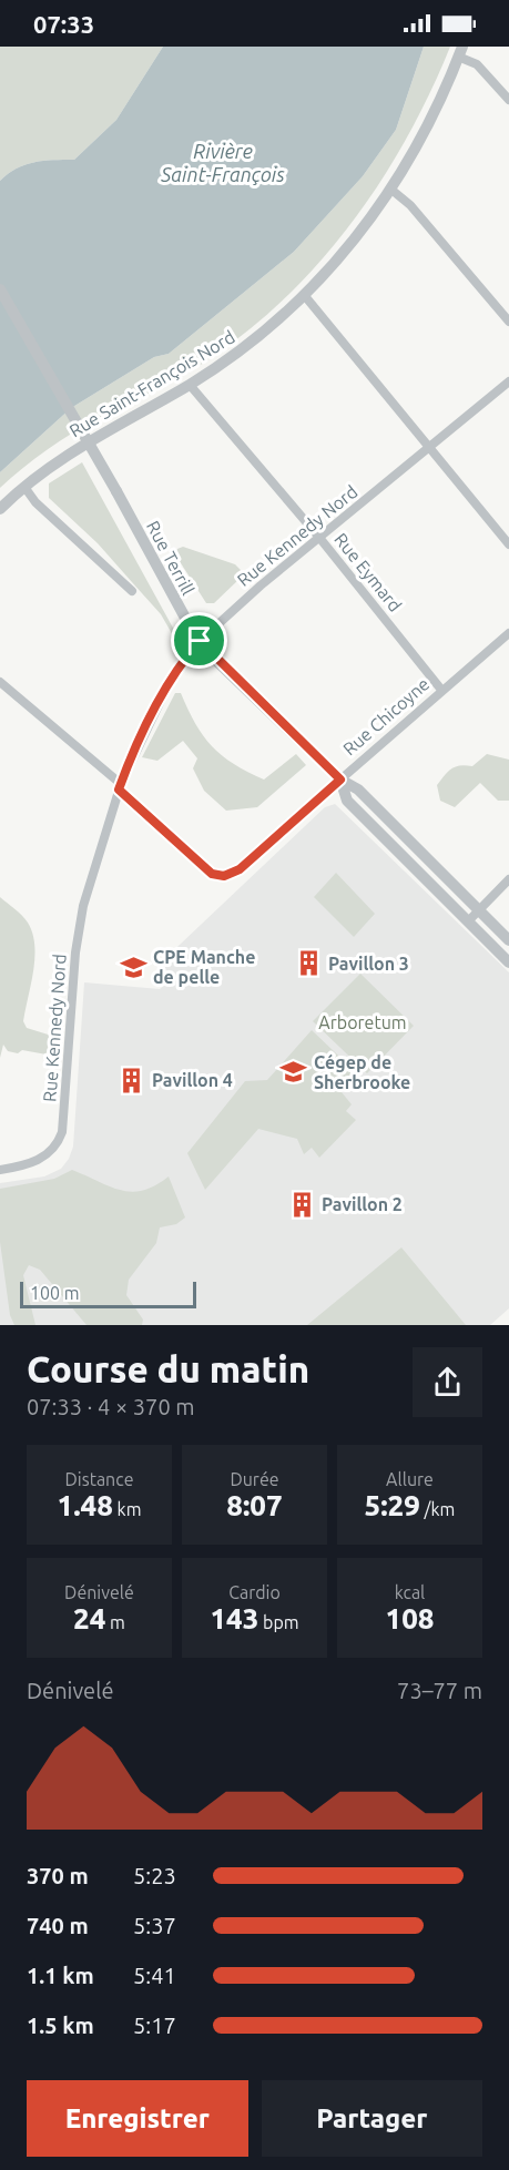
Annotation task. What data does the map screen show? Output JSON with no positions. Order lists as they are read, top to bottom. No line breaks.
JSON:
{"streets":{"street":["Rue Saint-François Nord","Rue Kennedy Nord","Rue Terrill","Rue Eymard","Rue Chicoyne"]},"crossings":[["Rue Saint-François Nord","Rue Eymard"],["Rue Kennedy Nord","Rue Terrill"],["Rue Kennedy Nord","Rue Eymard"],["Rue Kennedy Nord","Rue Chicoyne"],["Rue Terrill","Rue Chicoyne"],["Rue Eymard","Rue Chicoyne"]],"water":["Rivière Saint-François"],"parks":["Arboretum"],"places":{"building":["Pavillon 3","Pavillon 4","Pavillon 2"],"school or university":["CPE Manche de pelle","Cégep de Sherbrooke"]},"scale_bar":"100 m","page":{"status":"07:33","scale":"100 m","heading":["Course du matin","07:33 · 4 × 370 m"],"stats":[["Distance","1.48 km"],["Durée","8:07"],["Allure","5:29 /km"],["Dénivelé","24 m"],["Cardio","143 bpm"],["kcal","108"]],"chart":["Dénivelé","73–77 m"],"list":[{"name":"370 m","note":"5:23"},{"name":"740 m","note":"5:37"},{"name":"1.1 km","note":"5:41"},{"name":"1.5 km","note":"5:17"}],"buttons":["Enregistrer","Partager"]}}
